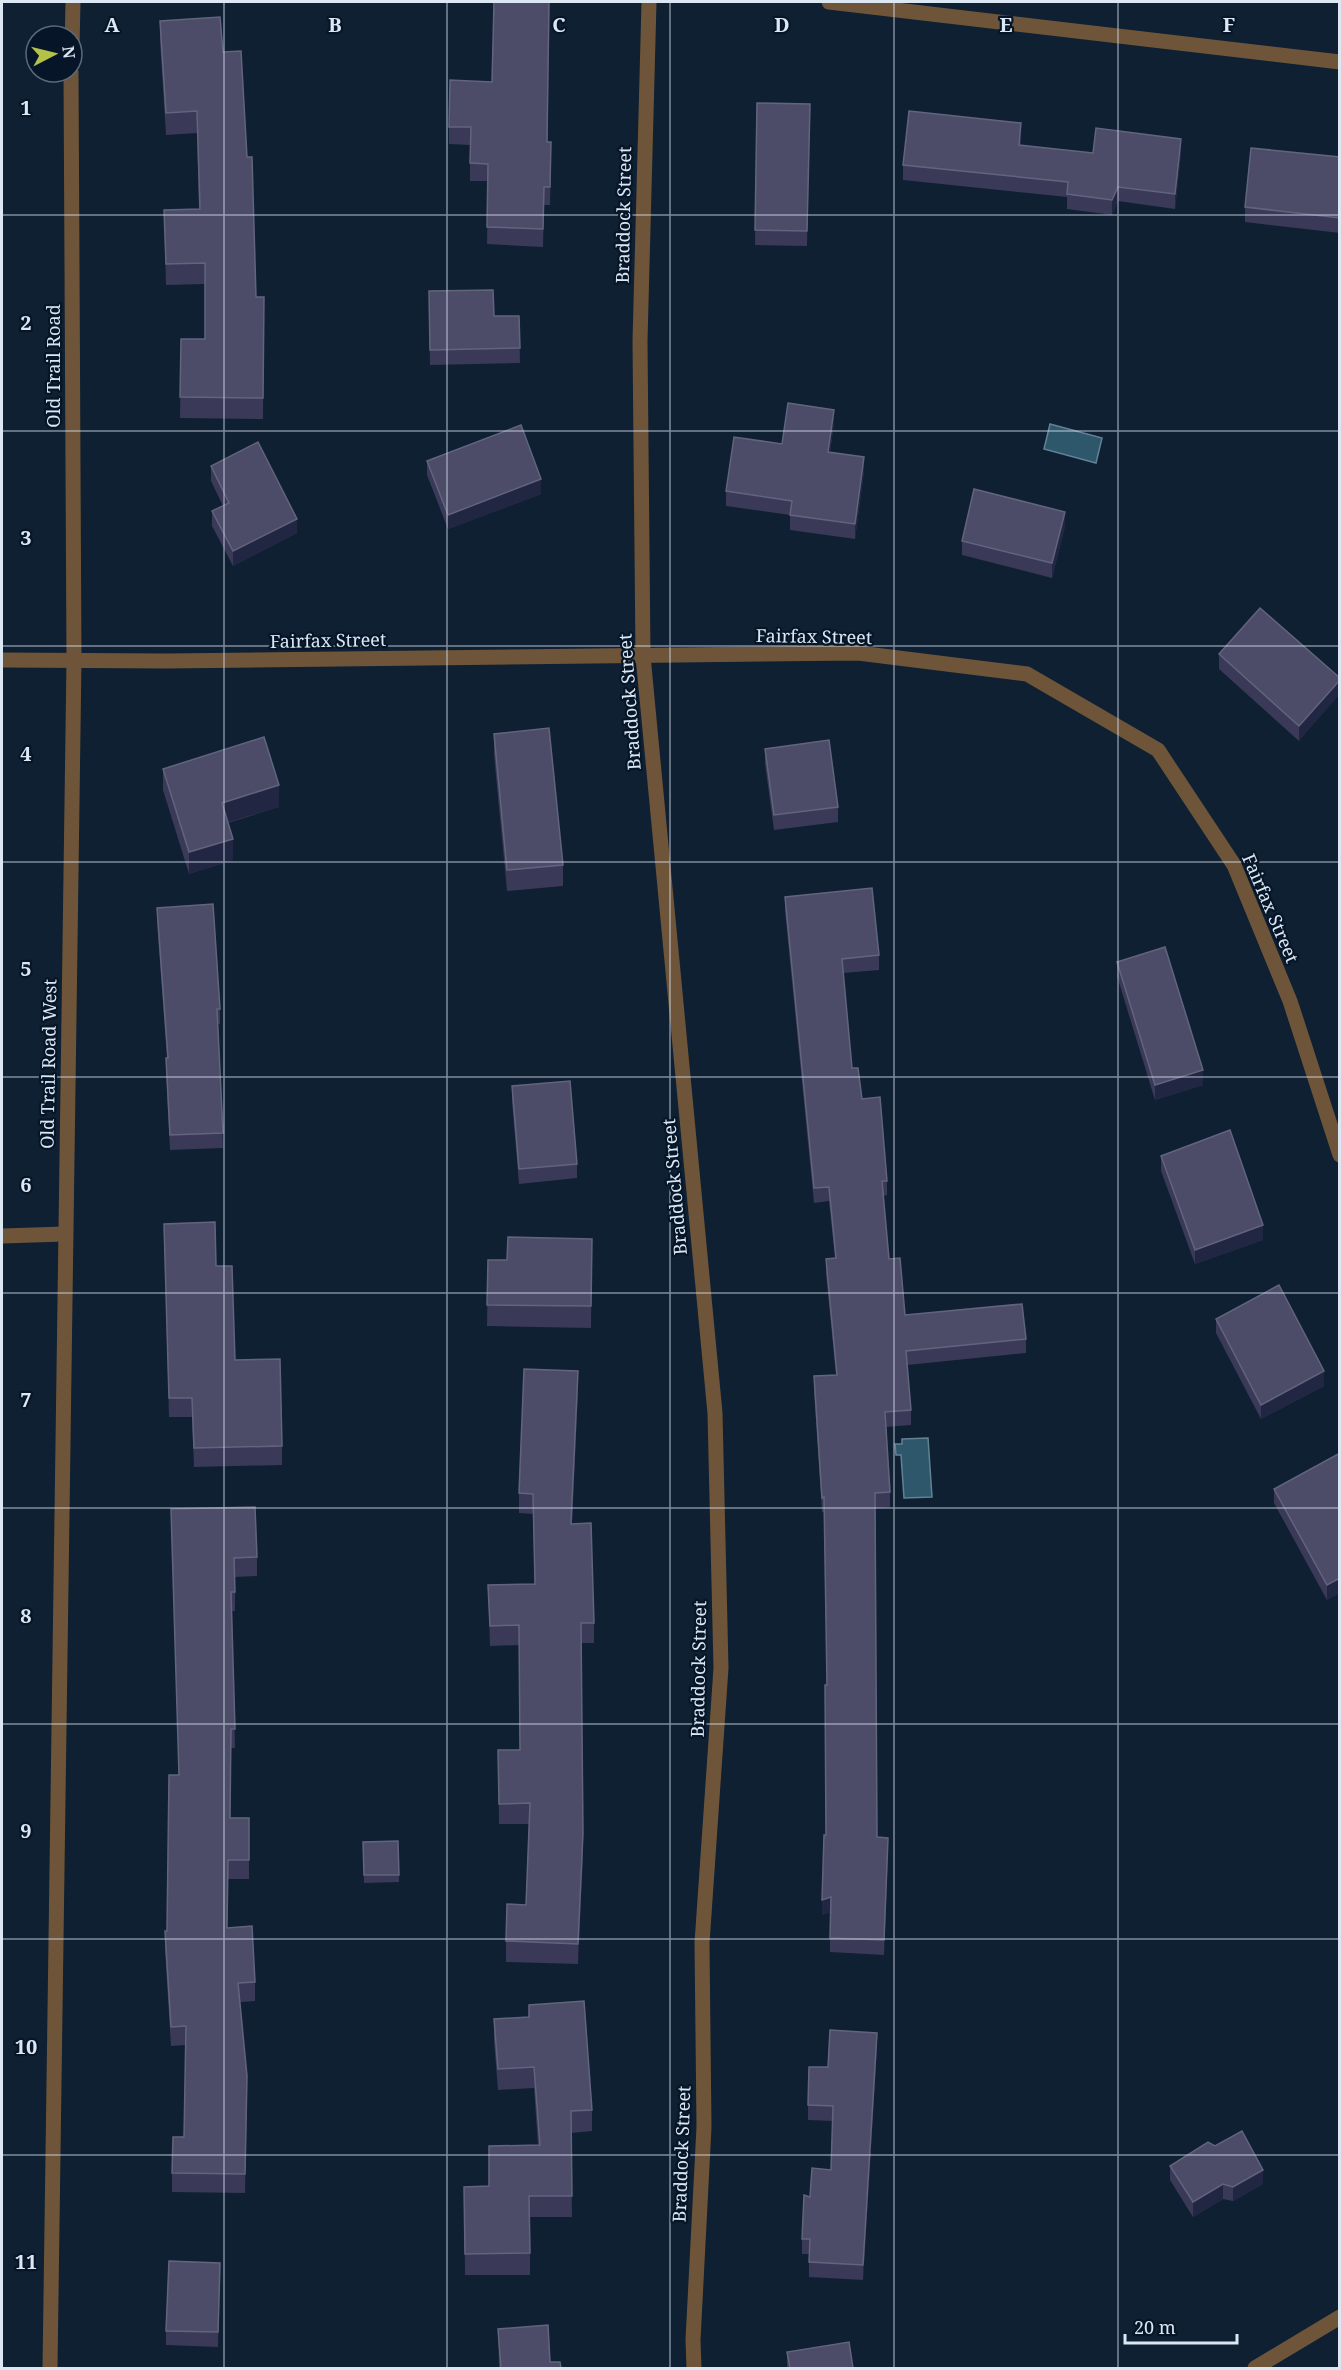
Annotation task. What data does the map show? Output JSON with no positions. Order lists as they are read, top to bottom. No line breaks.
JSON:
{"streets":{"street":["Braddock Street","Old Trail Road","Fairfax Street","Old Trail Road West"]},"crossings":[["Braddock Street","Fairfax Street"],["Old Trail Road","Fairfax Street"],["Old Trail Road","Old Trail Road West"],["Fairfax Street","Old Trail Road West"]],"scale_bar":"20 m","north":"right","grid":{"columns":["A","B","C","D","E","F"],"rows":["1","2","3","4","5","6","7","8","9","10","11"]}}
